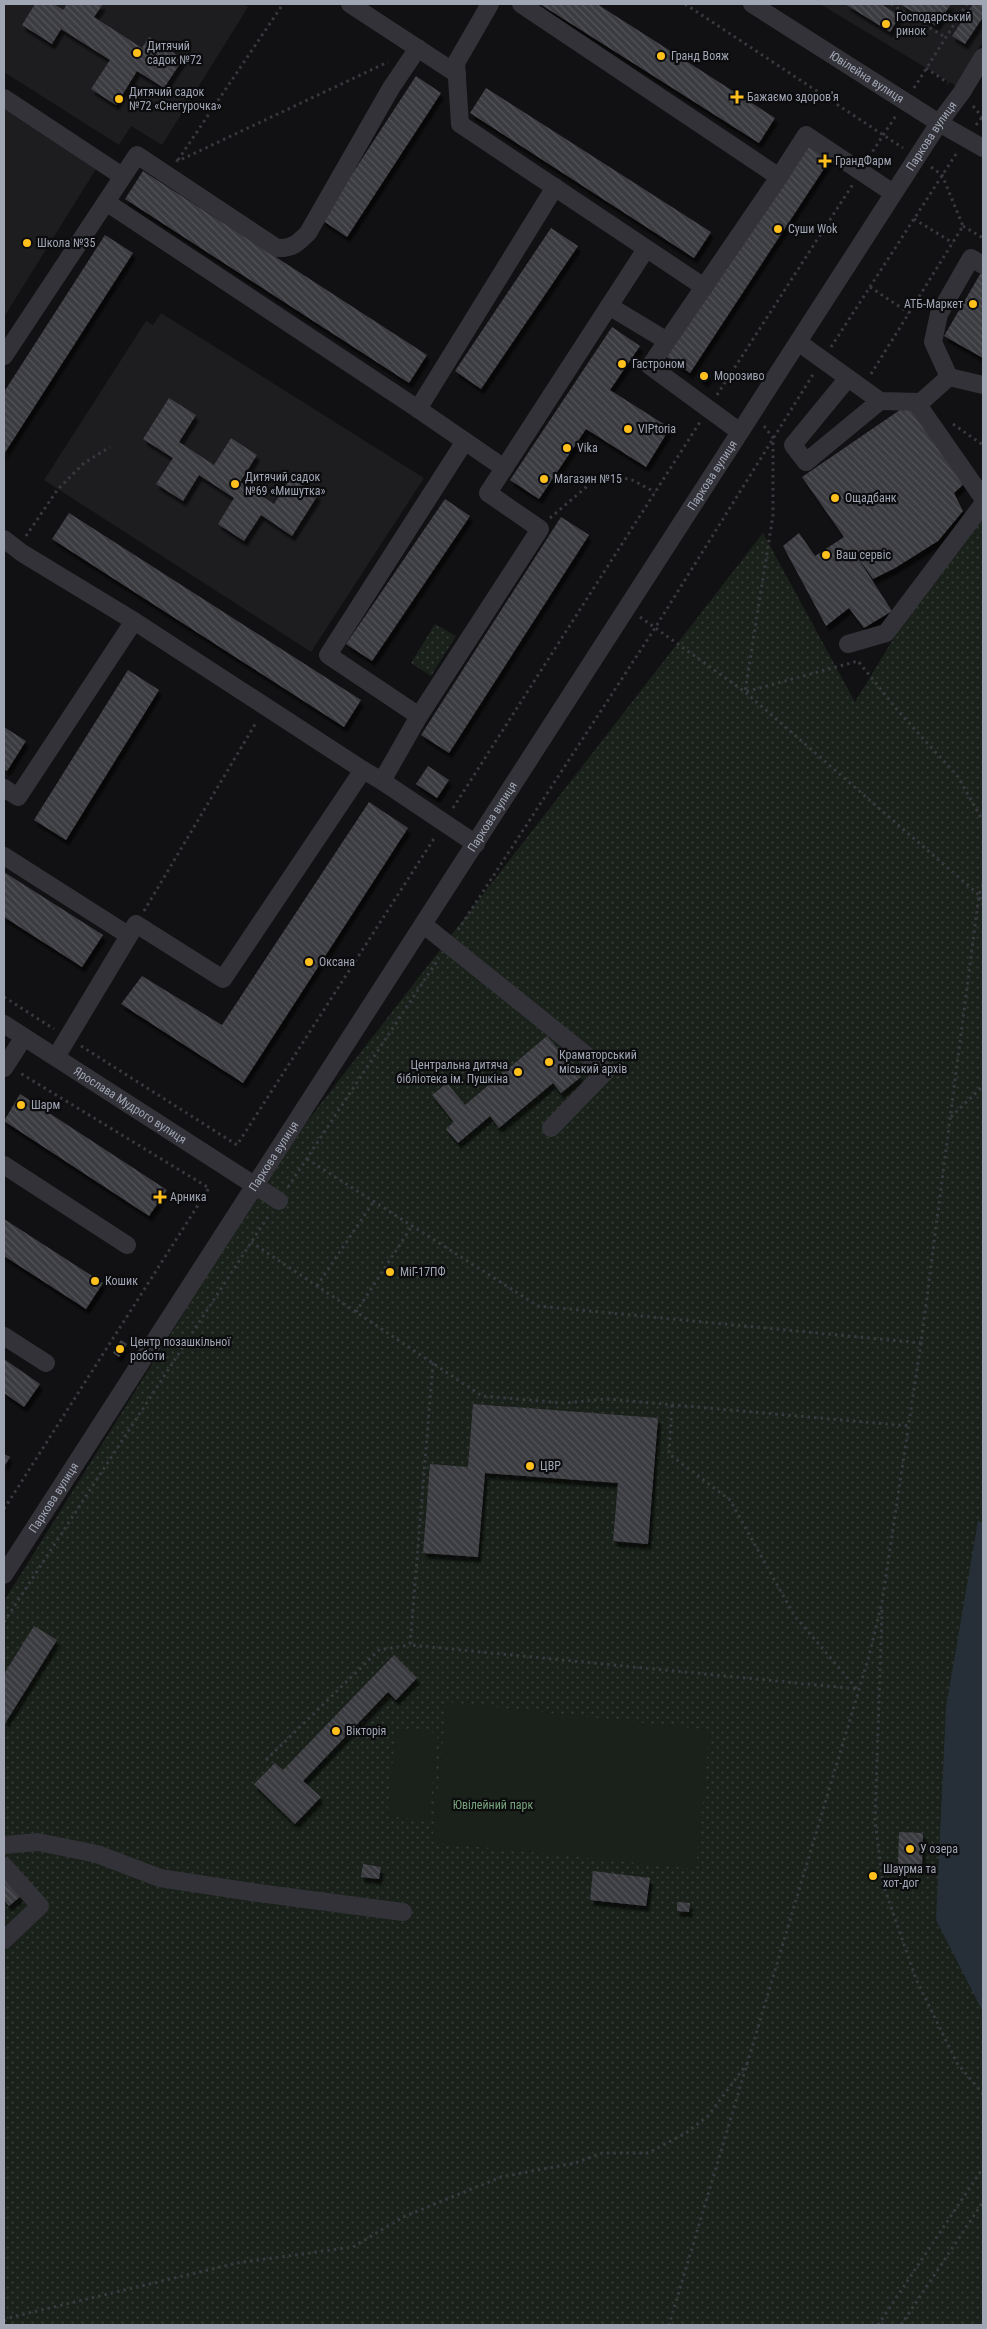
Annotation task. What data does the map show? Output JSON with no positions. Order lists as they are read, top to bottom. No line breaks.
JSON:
{"streets":{"street":["Ювілейна вулиця","Паркова вулиця","Ярослава Мудрого вулиця"]},"crossings":[["Ювілейна вулиця","Паркова вулиця"],["Паркова вулиця","Ярослава Мудрого вулиця"]],"parks":["Ювілейний парк"],"places":{"other":["Господарський ринок","Дитячий садок №72","Гранд Вояж","Дитячий садок №72 «Снегурочка»","Суши Wok","Школа №35","АТБ-Маркет","Гастроном","Морозиво","VIPtoria","Vika","Магазин №15","Дитячий садок №69 «Мишутка»","Ощадбанк","Ваш сервіс","Оксана","Краматорський міський архів","Центральна дитяча бібліотека ім. Пушкіна","Шарм","МіГ-17ПФ","Кошик","Центр позашкільної роботи","ЦВР","Вікторія","У озера","Шаурма та хот-дог"],"health":["Бажаємо здоров'я","ГрандФарм","Арника"]}}
